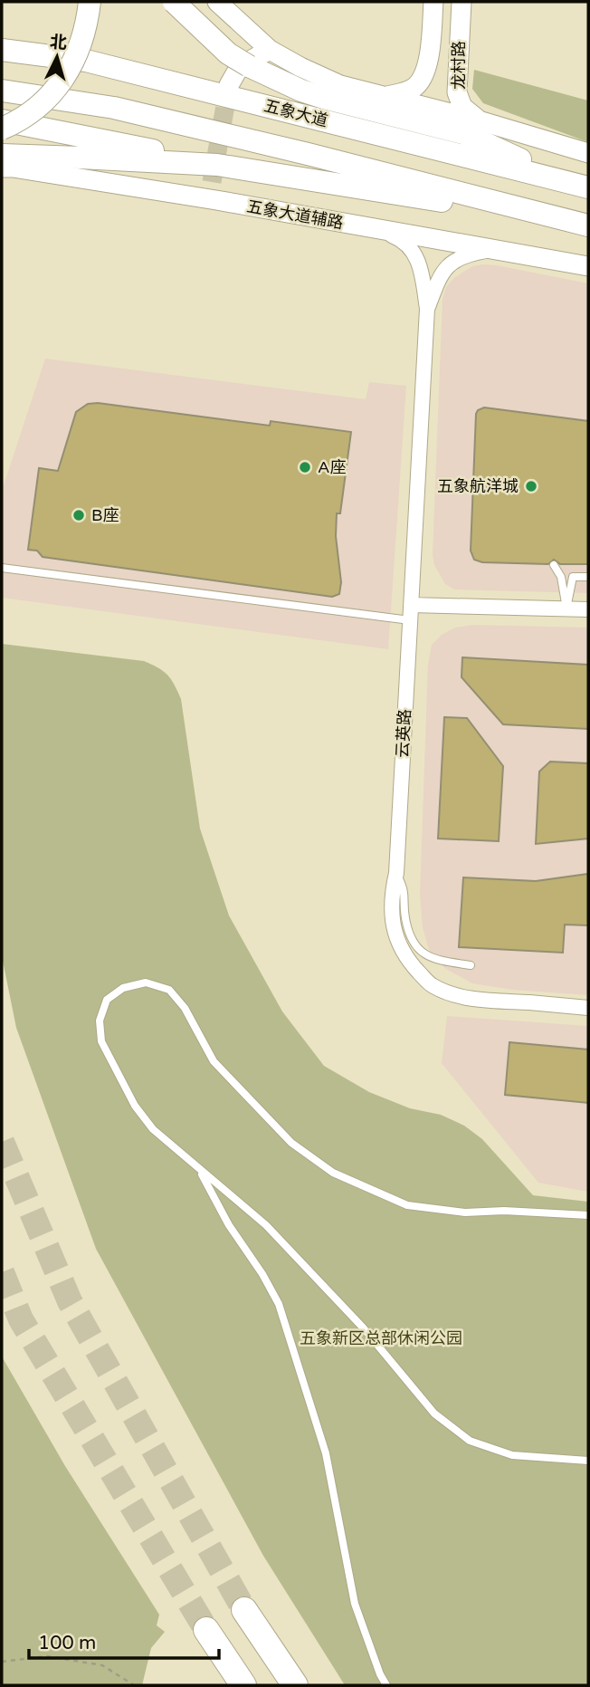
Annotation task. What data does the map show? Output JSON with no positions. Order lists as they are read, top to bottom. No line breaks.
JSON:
{"streets":{"main road":["五象大道"],"street":["龙村路","五象大道辅路","云英路"]},"parks":["五象新区总部休闲公园"],"places":["A座","五象航洋城","B座"],"scale_bar":"100 m","north":"top"}
